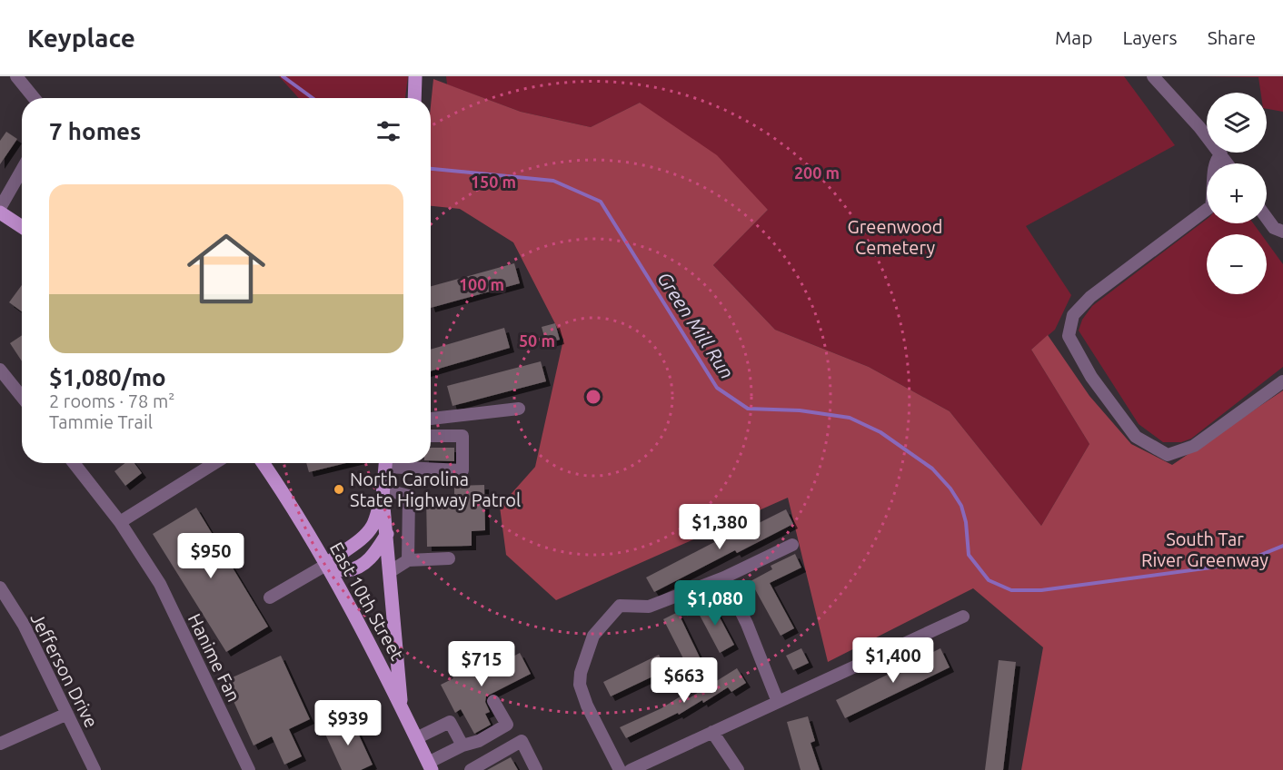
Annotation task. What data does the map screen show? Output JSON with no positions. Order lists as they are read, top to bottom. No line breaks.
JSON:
{"streets":{"main road":["East 10th Street"],"street":["Hanime Fan","Jefferson Drive"]},"water":["Green Mill Run"],"parks":["Greenwood Cemetery","South Tar River Greenway"],"places":["North Carolina State Highway Patrol"],"page":{"header":"Keyplace","nav":["Map","Layers","Share"],"map_buttons":["+","−"],"heading":"7 homes","list":[{"name":"$1,080/mo","note":"2 rooms · 78 m² · Tammie Trail"}],"price":["$1,380","$950","$1,080","$1,400","$715","$663","$939"]},"rings":["200 m","150 m","100 m","50 m"]}
